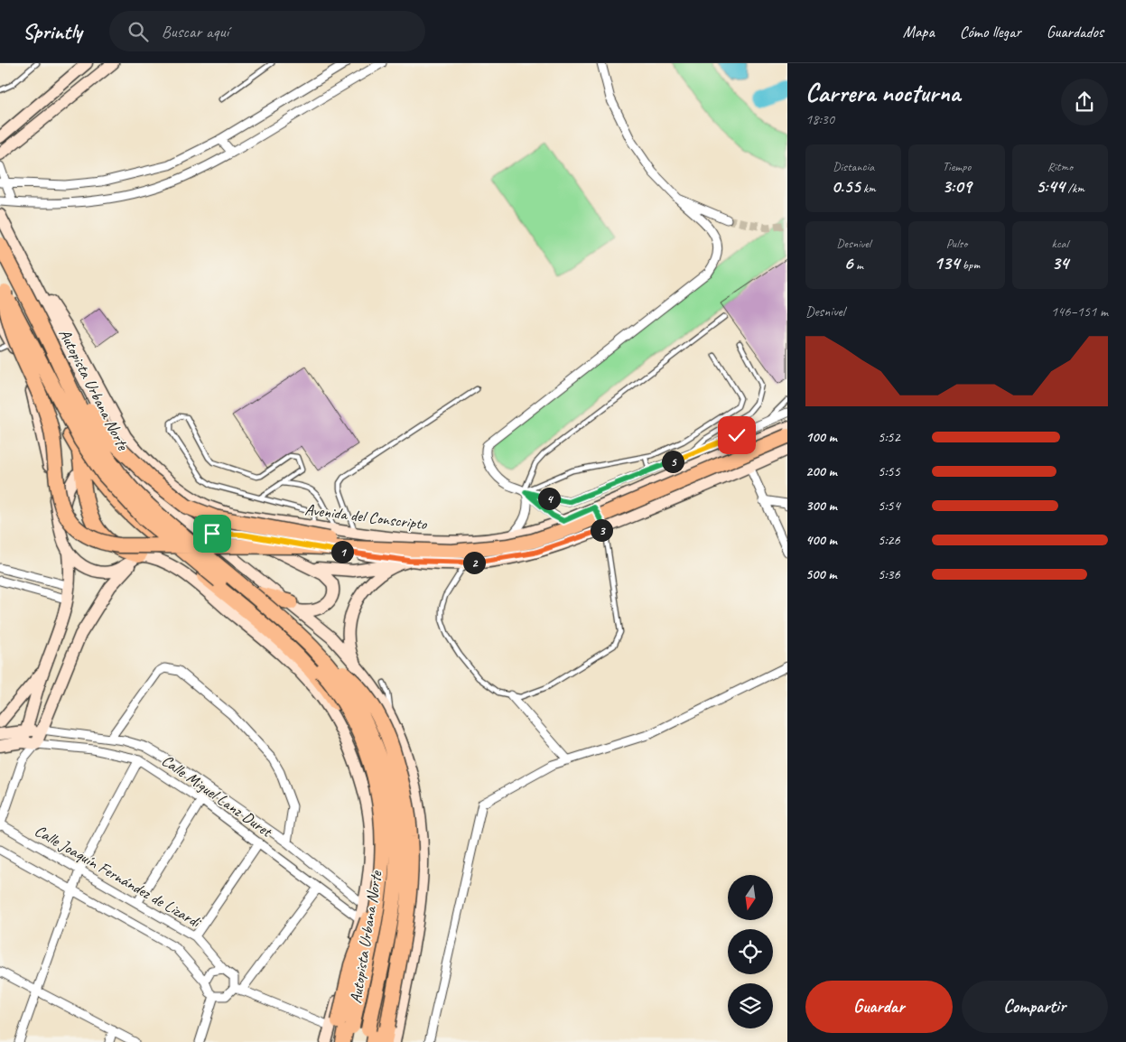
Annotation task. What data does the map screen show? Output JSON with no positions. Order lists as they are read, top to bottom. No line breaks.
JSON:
{"streets":{"highway":["Autopista Urbana Norte"],"main road":["Avenida del Conscripto"],"street":["Calle Miguel Lanz Duret","Calle Joaquín Fernández de Lizardi"]},"north":"bottom","page":{"header":"Sprintly","search":"Buscar aquí","nav":["Mapa","Cómo llegar","Guardados"],"heading":["Carrera nocturna","18:30"],"stats":[["Distancia","0.55 km"],["Tiempo","3:09"],["Ritmo","5:44 /km"],["Desnivel","6 m"],["Pulso","134 bpm"],["kcal","34"]],"chart":["Desnivel","146–151 m"],"list":[{"name":"100 m","note":"5:52"},{"name":"200 m","note":"5:55"},{"name":"300 m","note":"5:54"},{"name":"400 m","note":"5:26"},{"name":"500 m","note":"5:36"}],"pins":["5","4","3","1","2"],"buttons":["Guardar","Compartir"]}}
